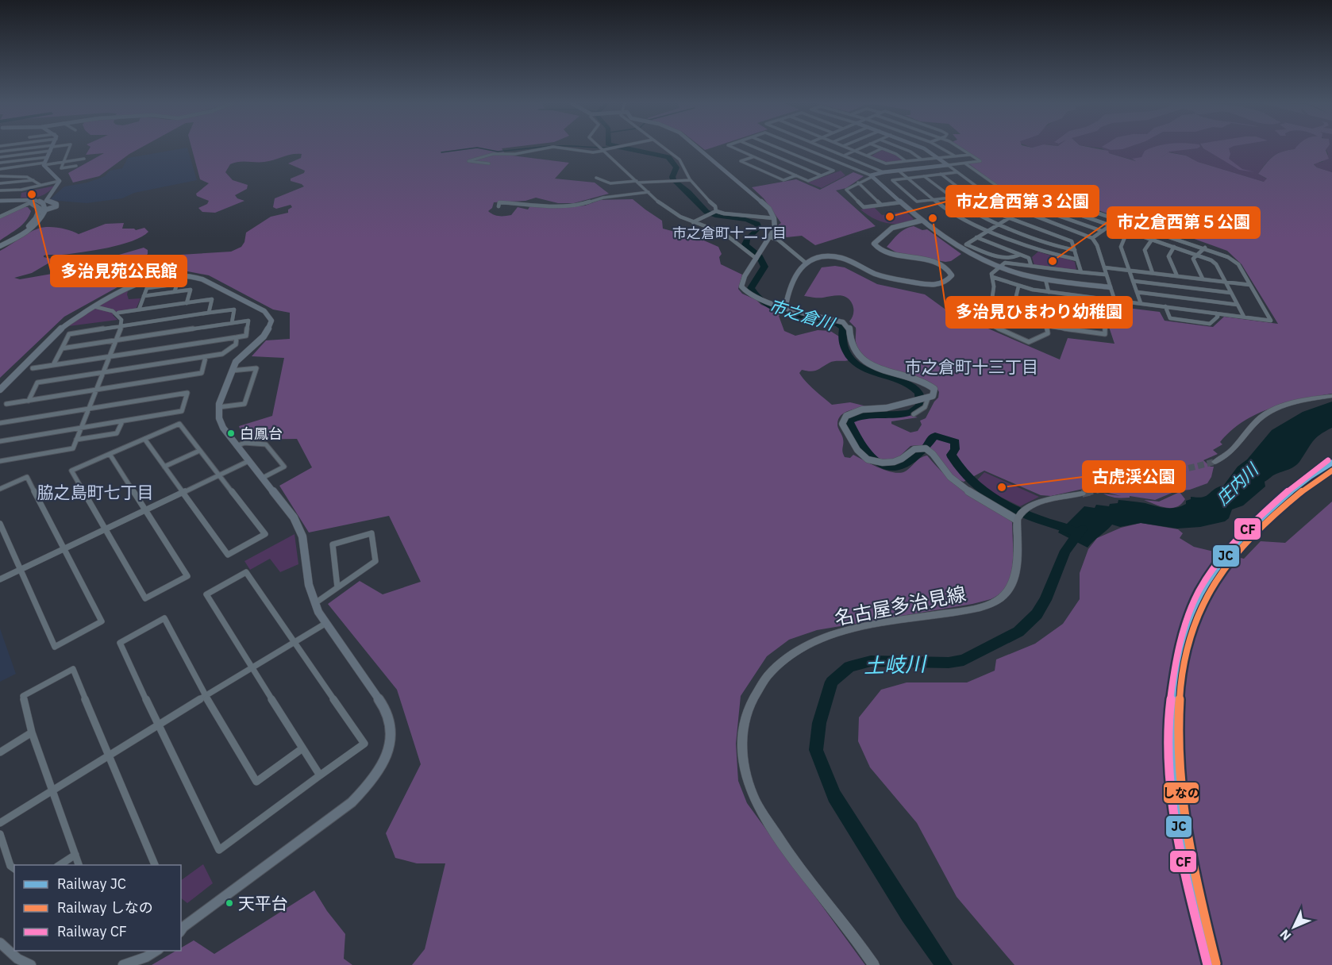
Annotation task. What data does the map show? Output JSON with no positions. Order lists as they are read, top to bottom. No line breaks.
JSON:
{"streets":{"main road":["名古屋多治見線"]},"districts":["市之倉町十二丁目","市之倉町十三丁目","脇之島町七丁目"],"water":["市之倉川","庄内川","土岐川"],"places":["多治見苑公民館","市之倉西第３公園","多治見ひまわり幼稚園","市之倉西第５公園","白鳳台","古虎渓公園","天平台"],"lines":["rail line CF","rail line JC","rail line しなの"],"legend":["Railway JC","Railway しなの","Railway CF"],"north":"bottom left"}
